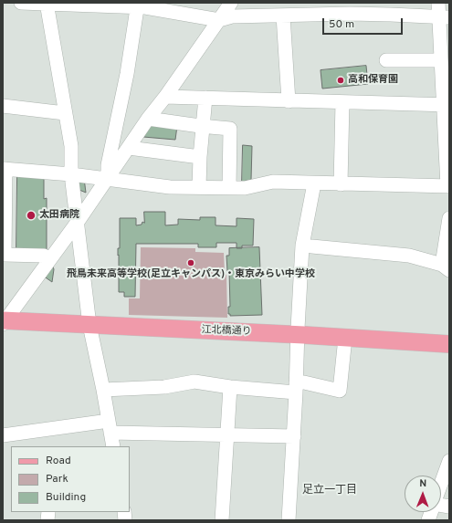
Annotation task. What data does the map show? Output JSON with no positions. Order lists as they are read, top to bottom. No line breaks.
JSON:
{"streets":{"main road":["江北橋通り"]},"districts":["足立一丁目"],"places":["高和保育園","太田病院","飛鳥未来高等学校(足立キャンパス)・東京みらい中学校"],"legend":["Road","Park","Building"],"scale_bar":"50 m","north":"top"}
